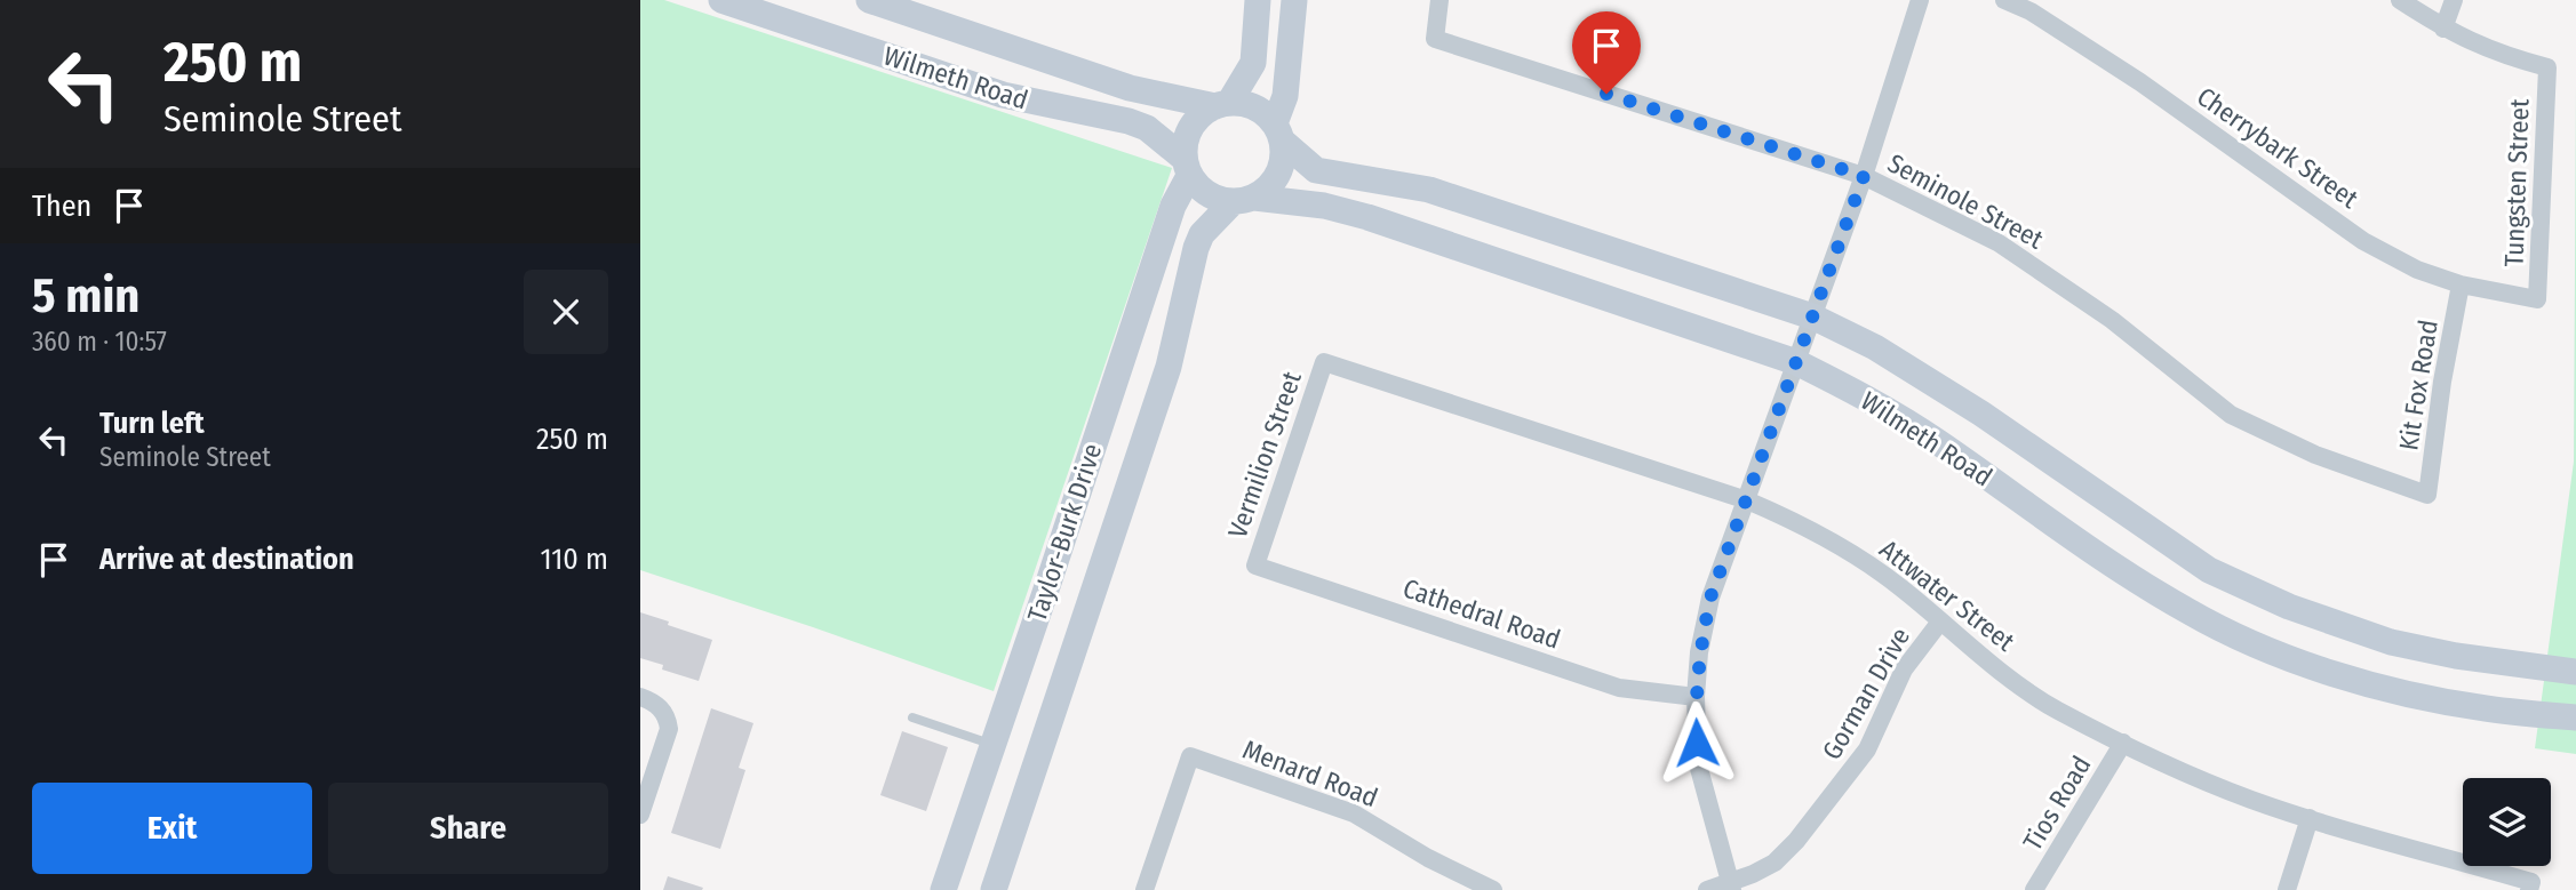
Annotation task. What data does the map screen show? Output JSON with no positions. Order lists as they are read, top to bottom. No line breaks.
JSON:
{"streets":{"street":["Wilmeth Road","Cherrybark Street","Tungsten Street","Seminole Street","Kit Fox Road","Vermilion Street","Taylor-Burk Drive","Attwater Street","Cathedral Road","Gorman Drive","Menard Road","Tios Road"]},"crossings":[["Wilmeth Road","Taylor-Burk Drive"],["Cherrybark Street","Tungsten Street"],["Cherrybark Street","Kit Fox Road"],["Seminole Street","Kit Fox Road"],["Vermilion Street","Attwater Street"],["Vermilion Street","Cathedral Road"],["Attwater Street","Gorman Drive"],["Attwater Street","Tios Road"]],"page":{"turn":["250 m","Seminole Street"],"then":"Then","heading":["5 min","360 m · 10:57"],"list":[{"name":"Turn left","note":"Seminole Street","value":"250 m"},{"name":"Arrive at destination","value":"110 m"}],"buttons":["Exit","Share"]}}
